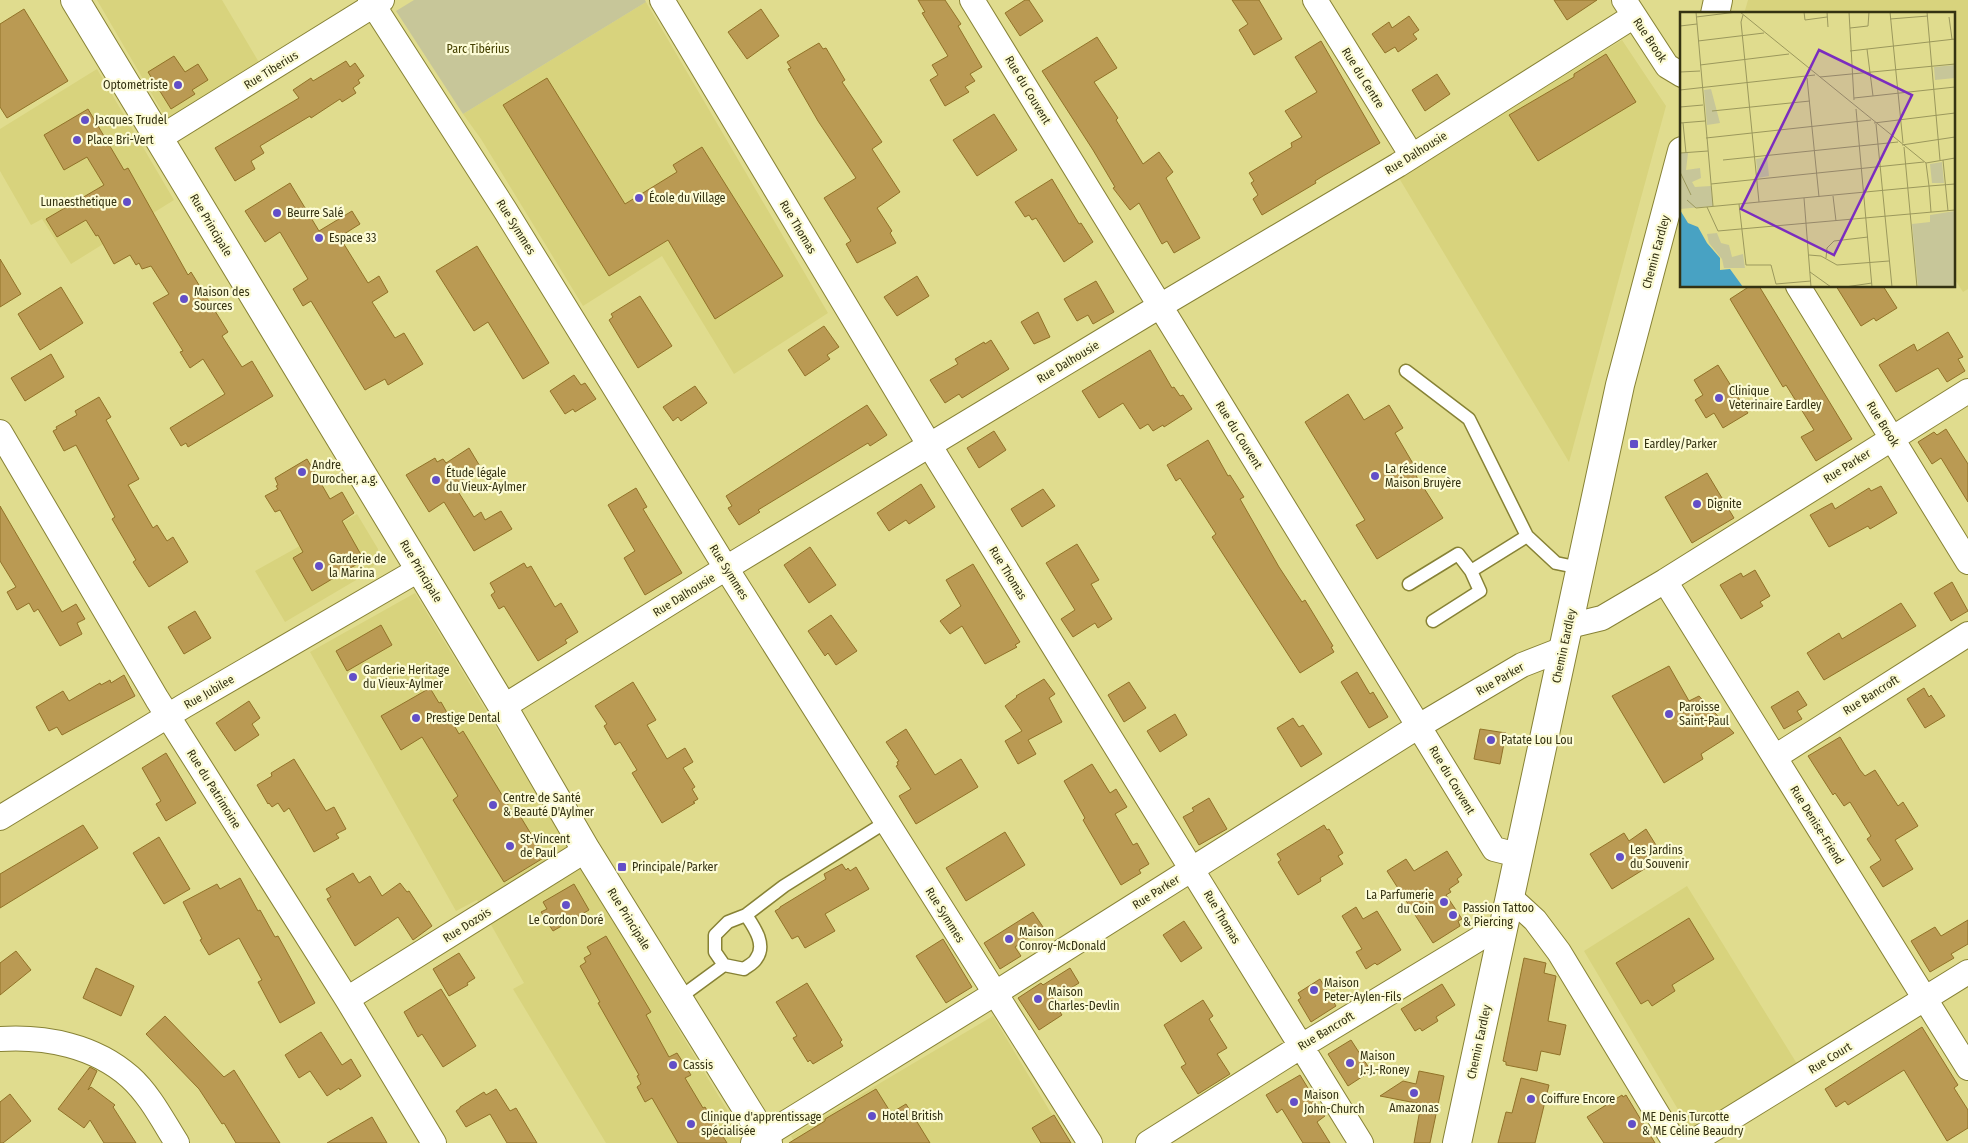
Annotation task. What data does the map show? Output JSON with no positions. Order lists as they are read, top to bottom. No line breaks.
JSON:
{"streets":{"street":["Rue Brook","Rue Tiberius","Rue du Centre","Rue du Couvent","Rue Dalhousie","Rue Principale","Rue Symmes","Rue Thomas","Chemin Eardley","Rue Parker","Rue Jubilee","Rue Bancroft","Rue du Patrimoine","Rue Denise-Friend","Rue Dozois","Rue Court"]},"crossings":[["Rue Brook","Rue Dalhousie"],["Rue Brook","Rue Parker"],["Rue Tiberius","Rue Principale"],["Rue Tiberius","Rue Symmes"],["Rue du Centre","Rue Dalhousie"],["Rue du Couvent","Rue Dalhousie"],["Rue du Couvent","Chemin Eardley"],["Rue du Couvent","Rue Parker"],["Rue Dalhousie","Rue Principale"],["Rue Dalhousie","Rue Symmes"],["Rue Dalhousie","Rue Thomas"],["Rue Principale","Rue Parker"],["Rue Principale","Rue Jubilee"],["Rue Principale","Rue Dozois"],["Rue Symmes","Rue Parker"],["Rue Thomas","Rue Parker"],["Rue Thomas","Rue Bancroft"],["Chemin Eardley","Rue Parker"],["Chemin Eardley","Rue Bancroft"],["Rue Parker","Rue Denise-Friend"],["Rue Jubilee","Rue du Patrimoine"],["Rue Bancroft","Rue Denise-Friend"],["Rue du Patrimoine","Rue Dozois"],["Rue Denise-Friend","Rue Court"]],"parks":["Parc Tibérius"],"places":{"other":["Optometriste","Jacques Trudel","Place Bri-Vert","École du Village","Lunaesthetique","Beurre Salé","Espace 33","Maison des Sources","Clinique Veterinaire Eardley","Andre Durocher, a.g.","La résidence Maison Bruyère","Étude légale du Vieux-Aylmer","Dignite","Garderie de la Marina","Garderie Heritage du Vieux-Aylmer","Paroisse Saint-Paul","Prestige Dental","Patate Lou Lou","Centre de Santé & Beauté D'Aylmer","St-Vincent de Paul","Les Jardins du Souvenir","La Parfumerie du Coin","Le Cordon Doré","Passion Tattoo & Piercing","Maison Conroy-McDonald","Maison Peter-Aylen-Fils","Maison Charles-Devlin","Maison J.-J.-Roney","Cassis","Amazonas","Coiffure Encore","Maison John-Church","Hotel British","Clinique d'apprentissage spécialisée","ME Denis Turcotte & ME Celine Beaudry"],"transit":["Eardley/Parker","Principale/Parker"]}}
